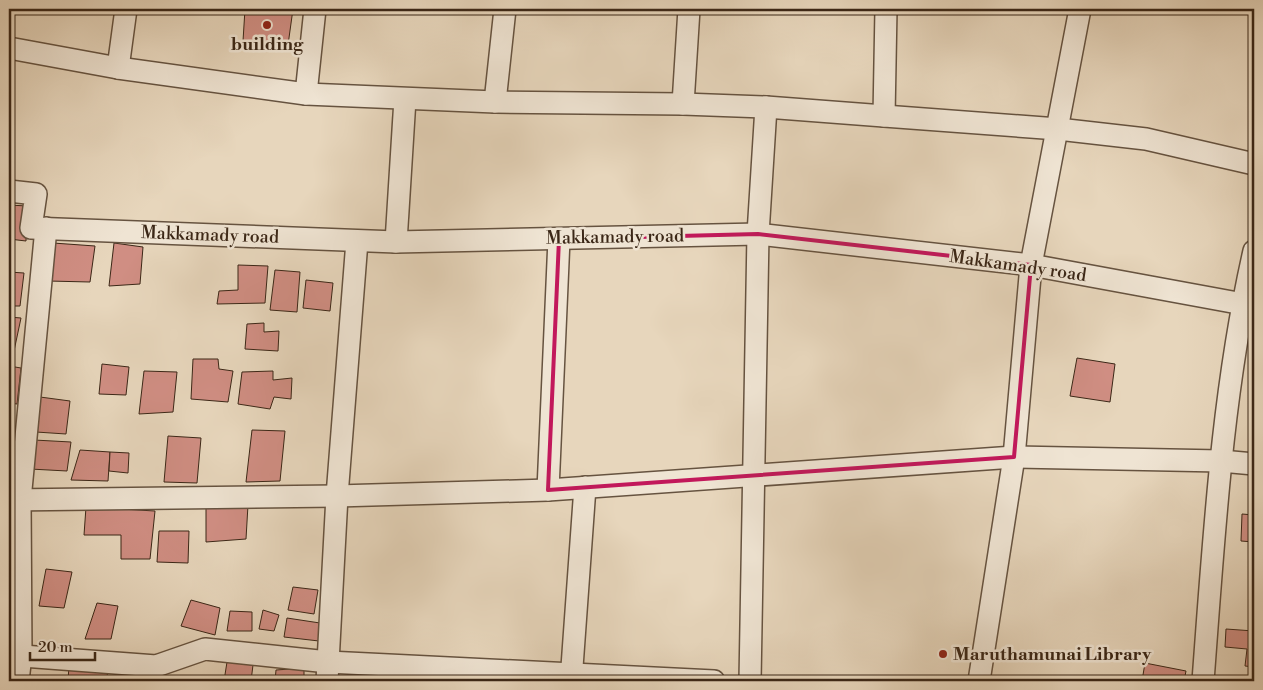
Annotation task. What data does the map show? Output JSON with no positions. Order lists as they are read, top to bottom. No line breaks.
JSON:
{"streets":{"street":["Makkamady road"]},"places":["building","Maruthamunai Library"],"scale_bar":"20 m"}
